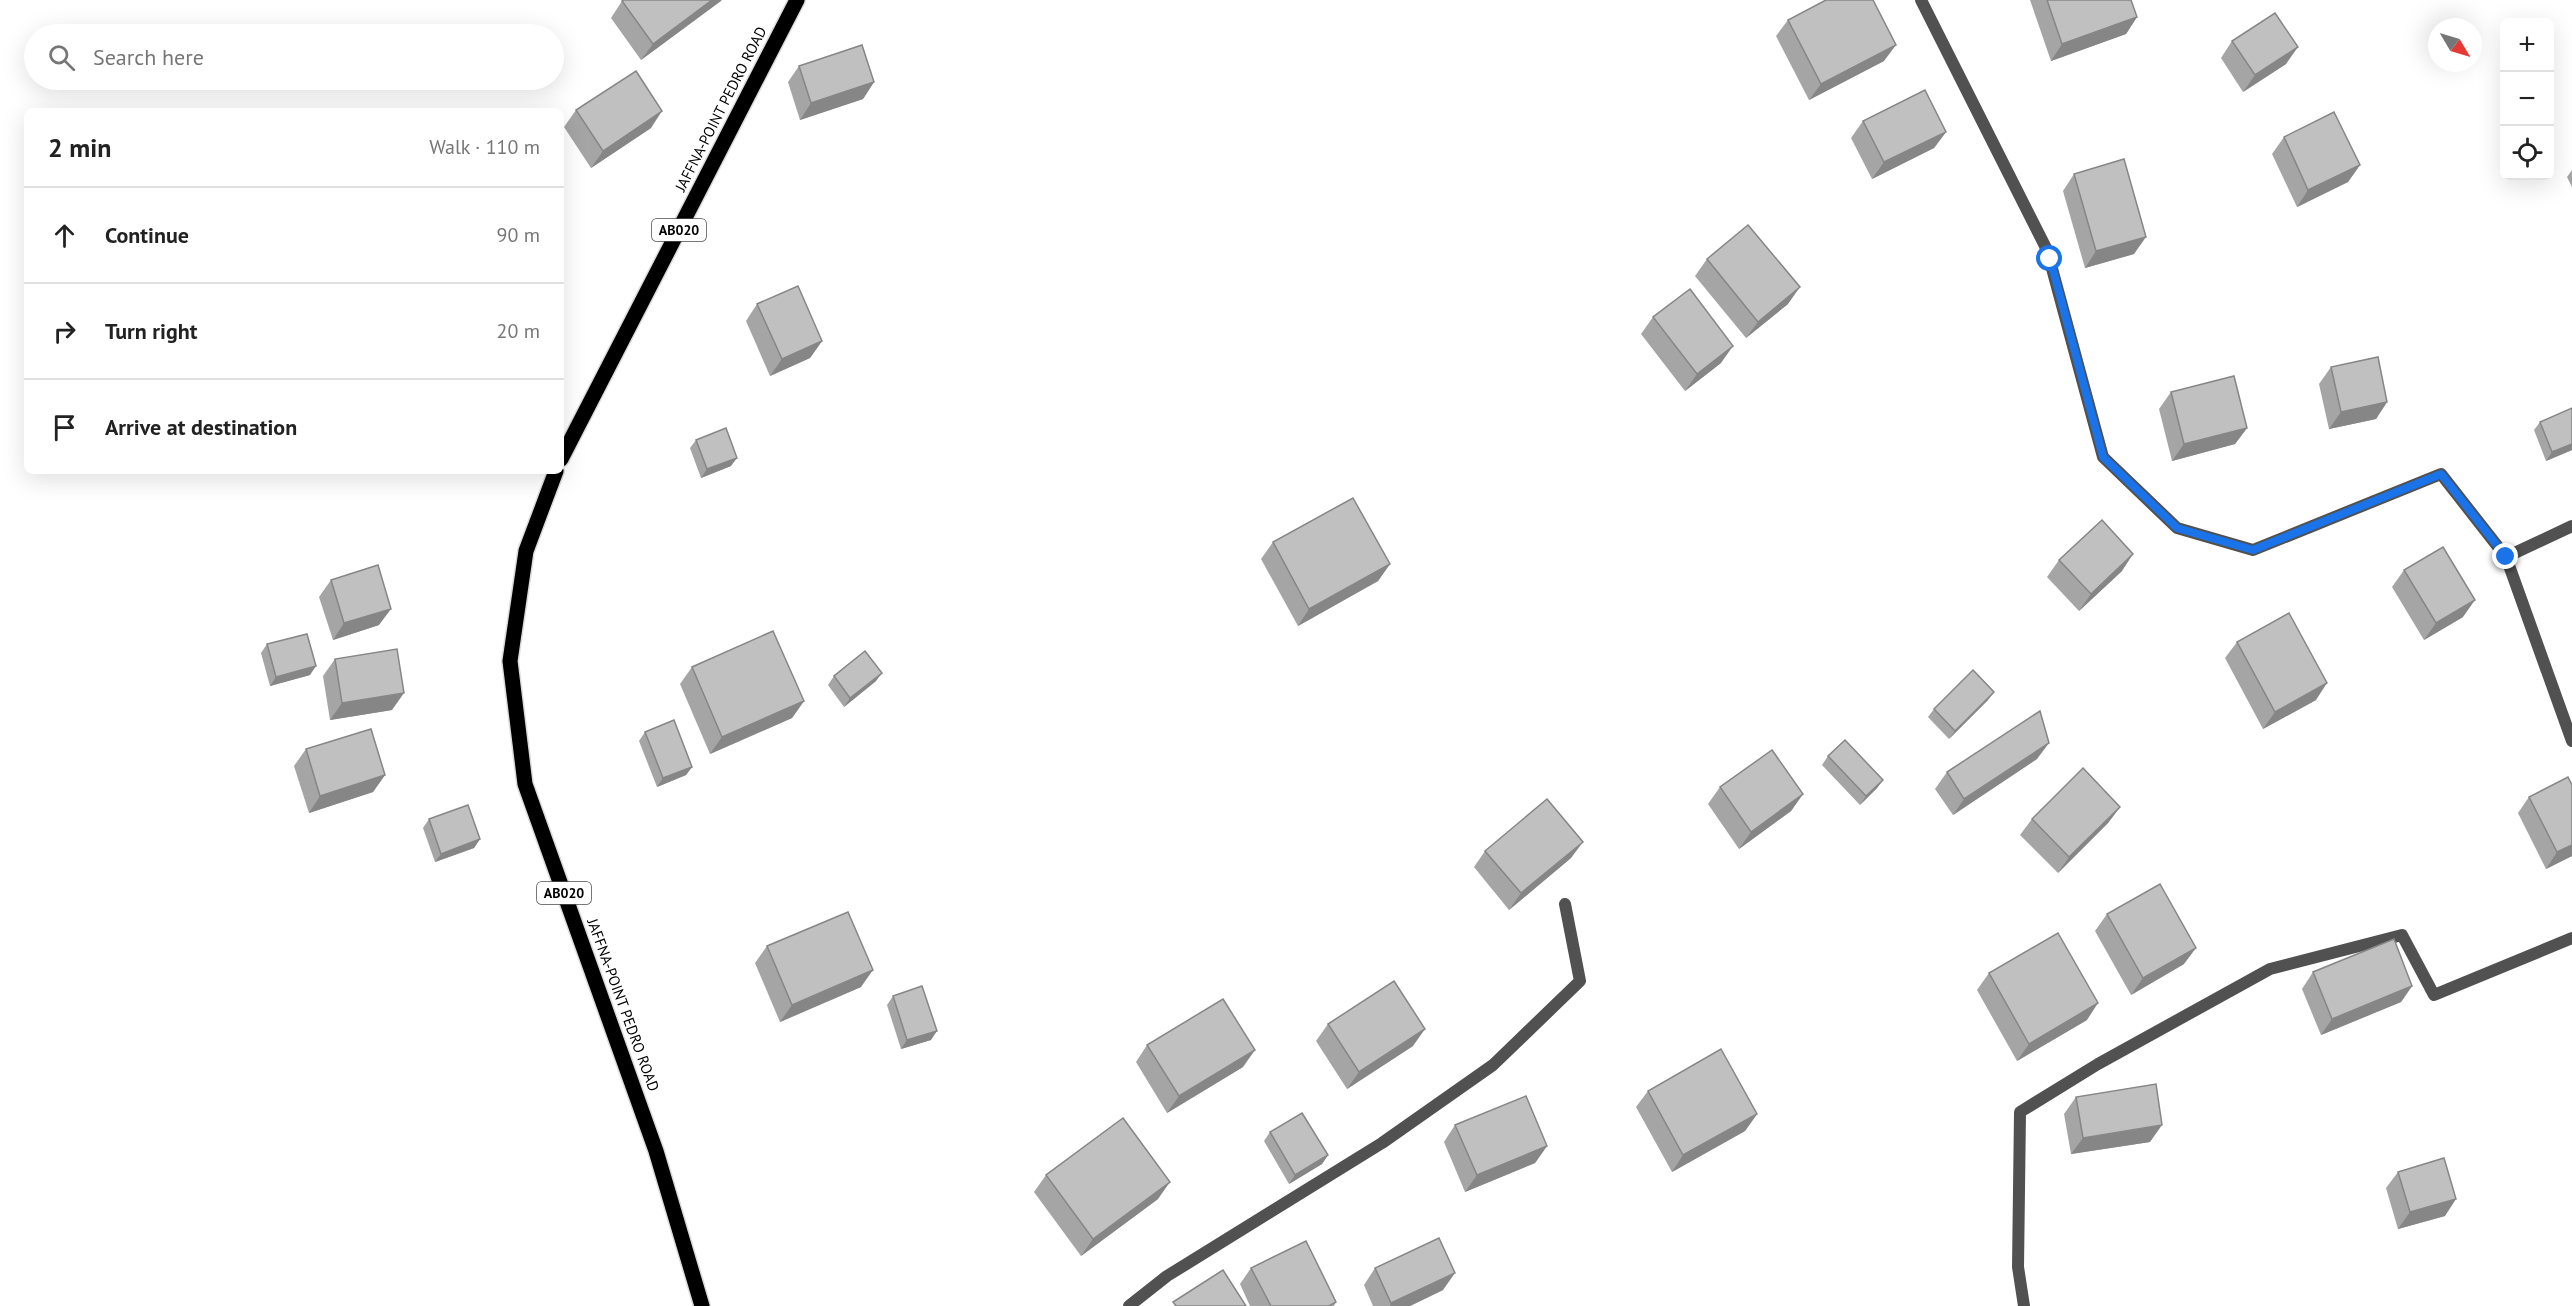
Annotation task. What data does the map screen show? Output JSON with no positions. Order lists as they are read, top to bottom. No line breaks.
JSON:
{"streets":{"main road":["JAFFNA-POINT PEDRO ROAD","AB020"]},"north":"bottom right","page":{"map_buttons":["+","−"],"search":"Search here","heading":["2 min","Walk · 110 m"],"list":[["Continue","90 m"],["Turn right","20 m"],"Arrive at destination"]}}
